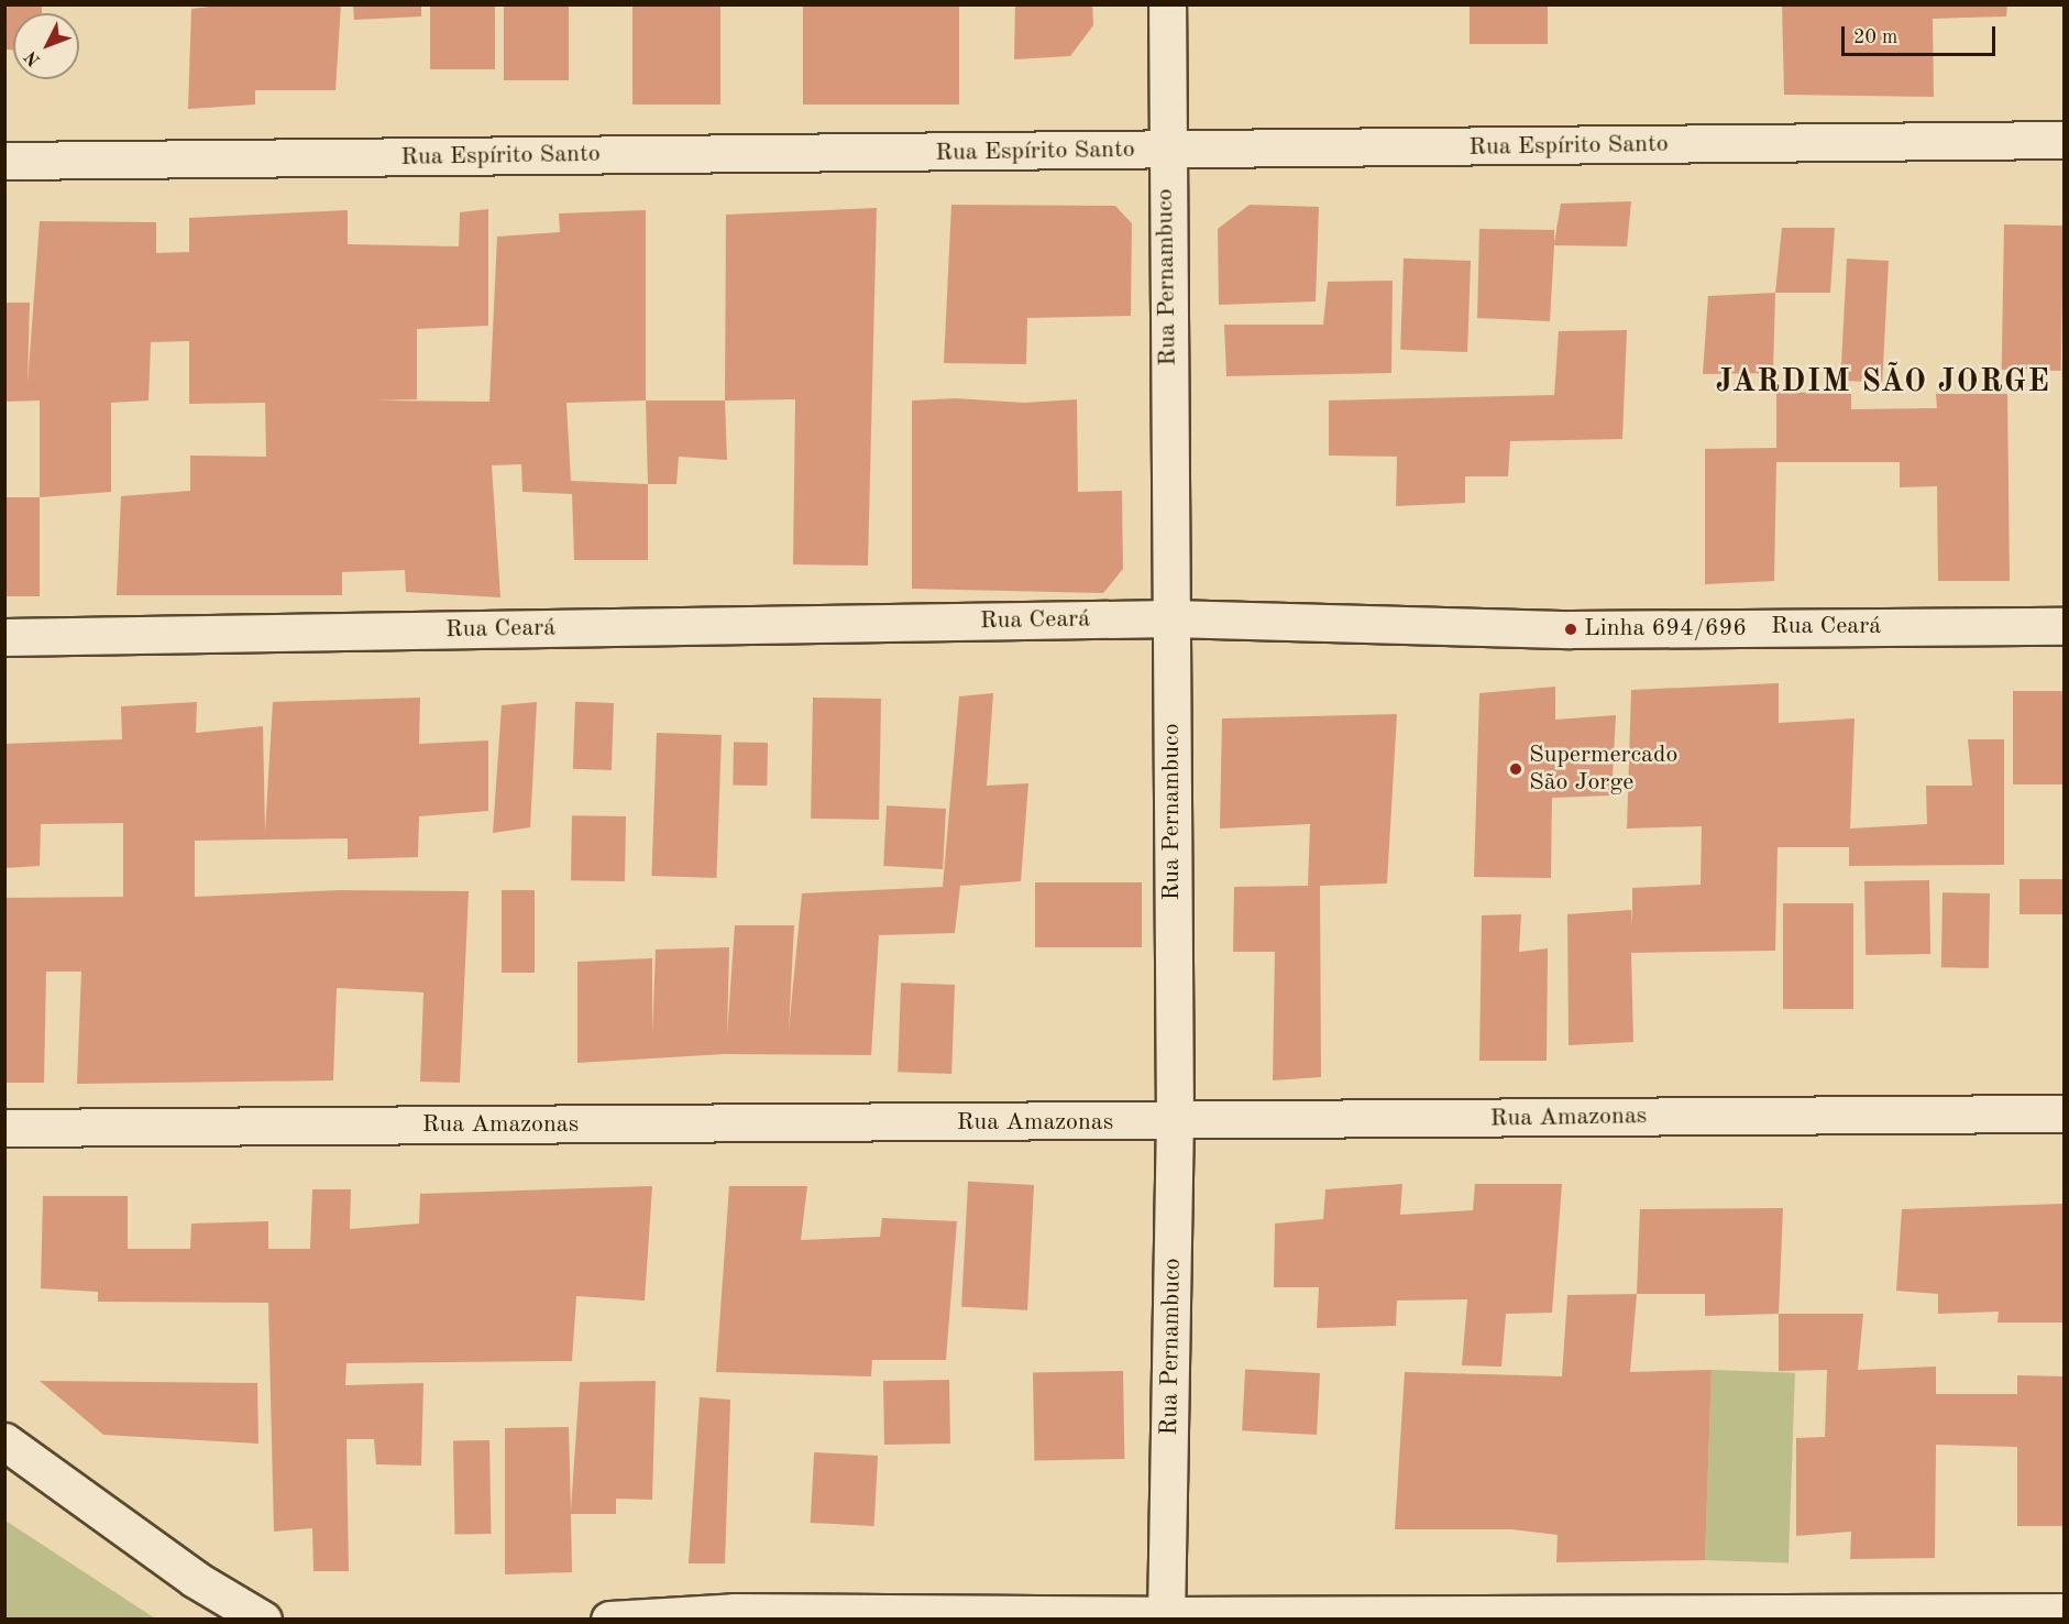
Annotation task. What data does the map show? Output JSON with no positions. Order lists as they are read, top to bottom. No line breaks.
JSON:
{"streets":{"street":["Rua Espírito Santo","Rua Pernambuco","Rua Ceará","Rua Amazonas"]},"crossings":[["Rua Espírito Santo","Rua Pernambuco"],["Rua Pernambuco","Rua Ceará"],["Rua Pernambuco","Rua Amazonas"]],"districts":["JARDIM SÃO JORGE"],"places":["Linha 694/696","Supermercado São Jorge"],"scale_bar":"20 m","north":"bottom left"}
